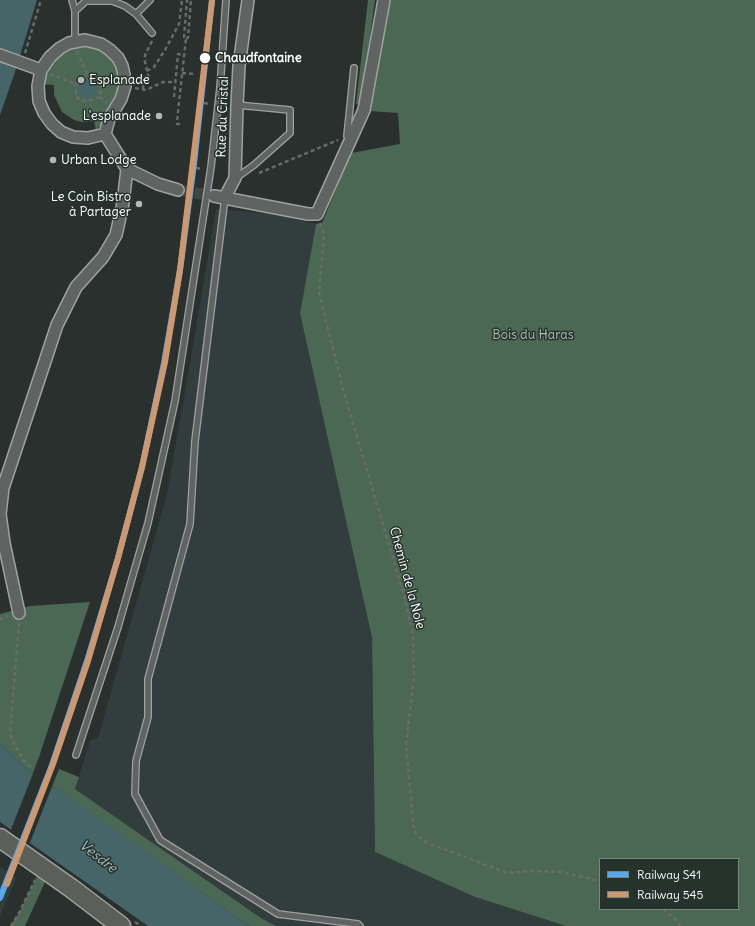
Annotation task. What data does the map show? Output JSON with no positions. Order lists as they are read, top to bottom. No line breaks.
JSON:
{"streets":{"street":["Rue du Cristal"],"path":["Chemin de la Nole"]},"water":["Vesdre"],"parks":["Bois du Haras"],"places":["Chaudfontaine","Esplanade","L'esplanade","Urban Lodge","Le Coin Bistro à Partager"],"lines":["rail line S41","rail line 545"],"legend":["Railway S41","Railway 545"]}
